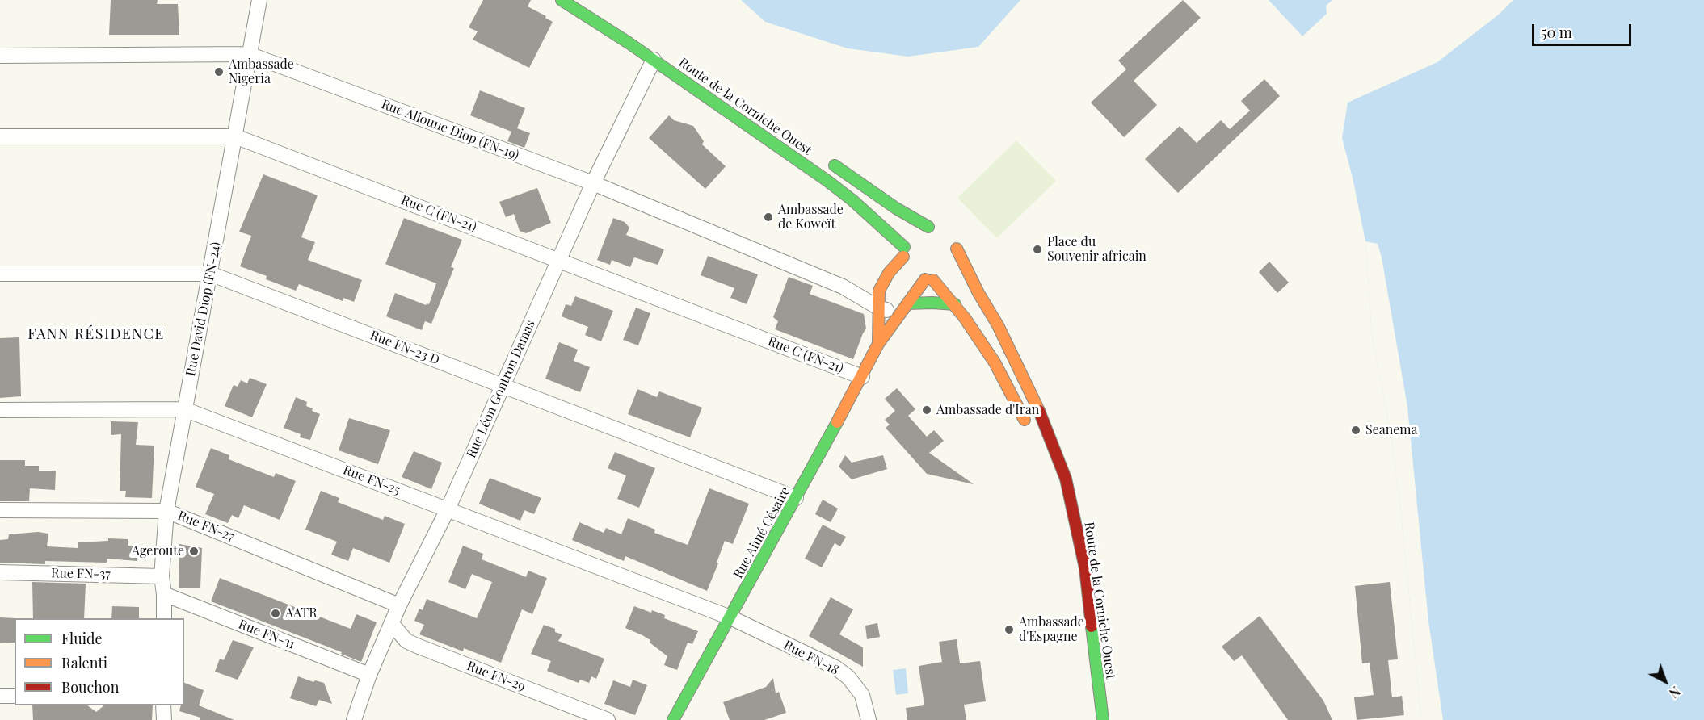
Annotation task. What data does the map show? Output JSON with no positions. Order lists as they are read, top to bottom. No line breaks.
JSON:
{"streets":{"main road":["Route de la Corniche Ouest","Rue Aimé Césaire"],"street":["Rue Alioune Diop (FN-19)","Rue C (FN-21)","Rue David Diop (FN-24)","Rue FN-23 D","Rue Léon Gontron Damas","Rue FN-25","Rue FN-27","Rue FN-37","Rue FN-31","Rue FN-18","Rue FN-29"]},"crossings":[["Route de la Corniche Ouest","Rue Léon Gontron Damas"],["Rue Alioune Diop (FN-19)","Rue David Diop (FN-24)"],["Rue Alioune Diop (FN-19)","Rue Léon Gontron Damas"],["Rue C (FN-21)","Rue David Diop (FN-24)"],["Rue C (FN-21)","Rue Léon Gontron Damas"],["Rue C (FN-21)","Rue Aimé Césaire"],["Rue David Diop (FN-24)","Rue FN-23 D"],["Rue David Diop (FN-24)","Rue FN-25"],["Rue David Diop (FN-24)","Rue FN-27"],["Rue David Diop (FN-24)","Rue FN-37"],["Rue David Diop (FN-24)","Rue FN-31"],["Rue FN-23 D","Rue Léon Gontron Damas"],["Rue FN-23 D","Rue Aimé Césaire"],["Rue Léon Gontron Damas","Rue FN-25"],["Rue Léon Gontron Damas","Rue FN-27"],["Rue Léon Gontron Damas","Rue FN-31"],["Rue Léon Gontron Damas","Rue FN-29"],["Rue FN-25","Rue Aimé Césaire"],["Rue FN-25","Rue FN-18"],["Rue Aimé Césaire","Rue FN-18"]],"districts":["FANN RÉSIDENCE"],"places":["Ambassade Nigeria","Ambassade de Koweït","Place du Souvenir africain","Ambassade d'Iran","Seanema","Ageroute","AATR","Ambassade d'Espagne"],"legend":["Fluide","Ralenti","Bouchon"],"scale_bar":"50 m","north":"bottom right"}
